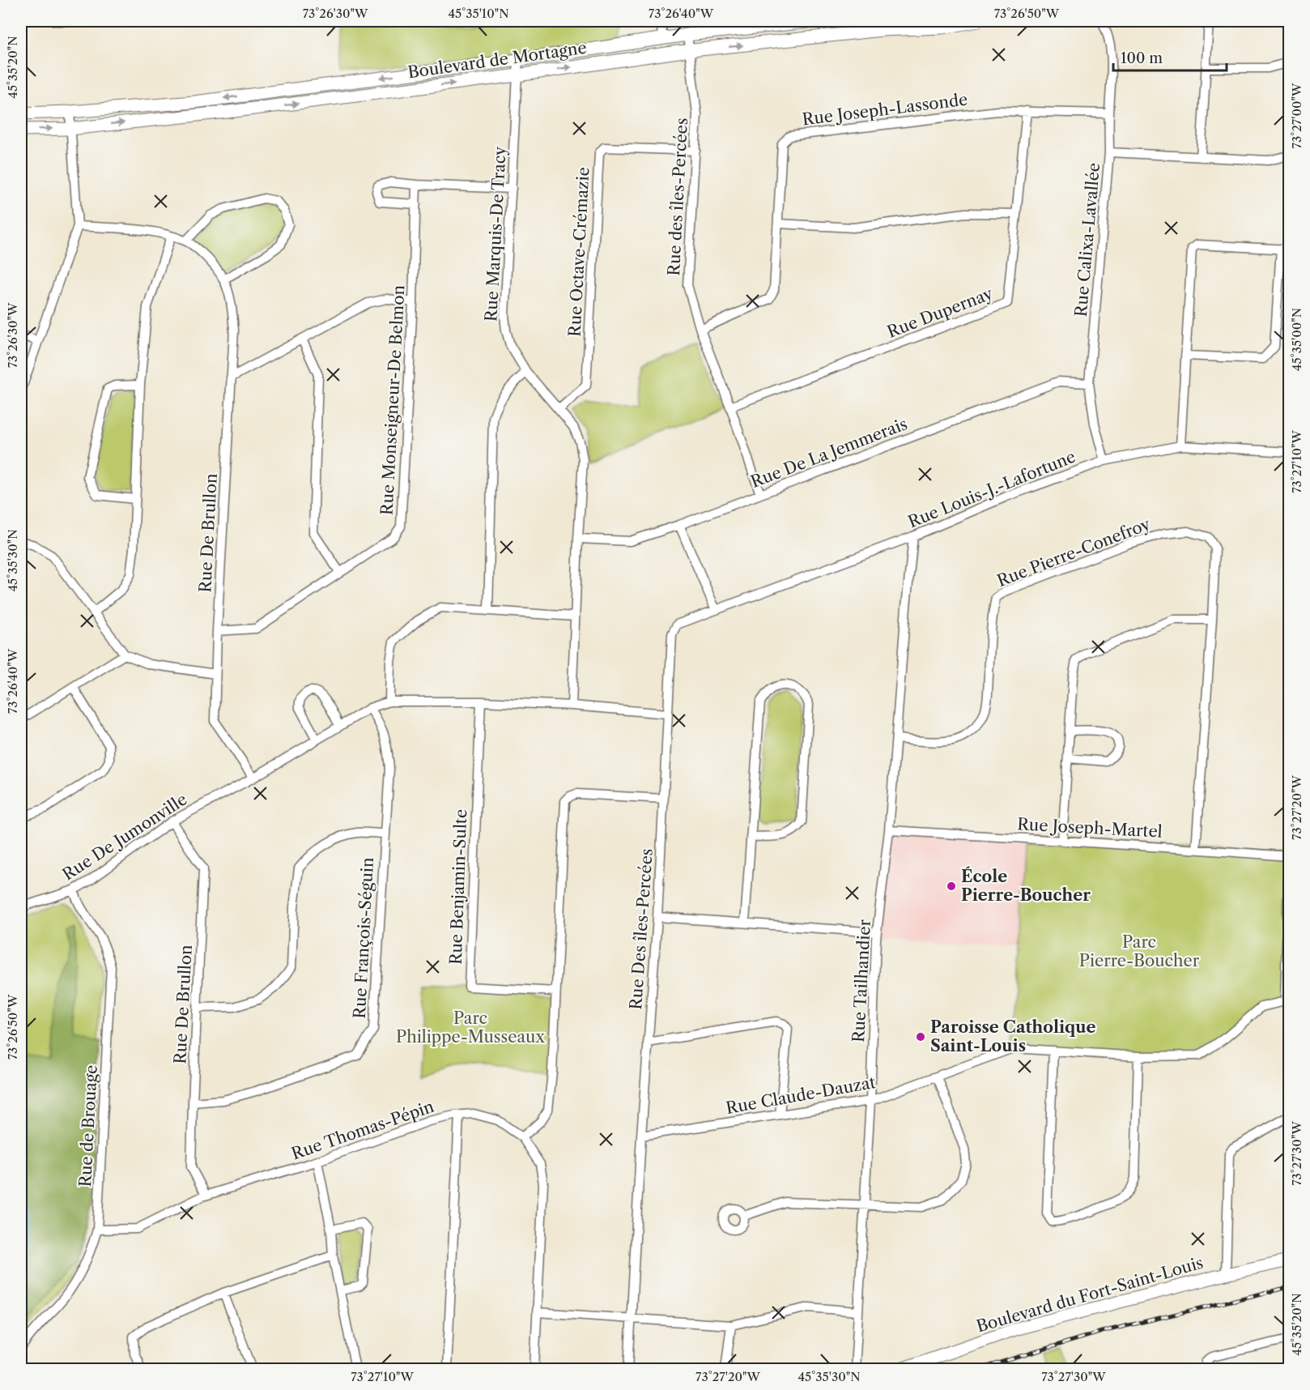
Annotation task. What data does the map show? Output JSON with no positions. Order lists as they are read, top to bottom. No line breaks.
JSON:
{"streets":{"main road":["Boulevard de Mortagne","Boulevard du Fort-Saint-Louis"],"street":["Rue Joseph-Lassonde","Rue des îles-Percées","Rue Marquis-De Tracy","Rue Calixa-Lavallée","Rue Octave-Crémazie","Rue Dupernay","Rue Monseigneur-De Belmon","Rue De La Jemmerais","Rue Louis-J.-Lafortune","Rue De Brullon","Rue Pierre-Conefroy","Rue Joseph-Martel","Rue De Jumonville","Rue Benjamin-Sulte","Rue Des îles-Percées","Rue François-Séguin","Rue Tailhandier","Rue Claude-Dauzat","Rue de Brouage","Rue Thomas-Pépin"]},"crossings":[["Boulevard de Mortagne","Rue des îles-Percées"],["Boulevard de Mortagne","Rue Marquis-De Tracy"],["Rue Joseph-Lassonde","Rue des îles-Percées"],["Rue Joseph-Lassonde","Rue Calixa-Lavallée"],["Rue Joseph-Lassonde","Rue Dupernay"],["Rue des îles-Percées","Rue Octave-Crémazie"],["Rue des îles-Percées","Rue Dupernay"],["Rue des îles-Percées","Rue De La Jemmerais"],["Rue Marquis-De Tracy","Rue Octave-Crémazie"],["Rue Marquis-De Tracy","Rue De La Jemmerais"],["Rue Marquis-De Tracy","Rue De Jumonville"],["Rue Calixa-Lavallée","Rue De La Jemmerais"],["Rue Calixa-Lavallée","Rue Louis-J.-Lafortune"],["Rue Monseigneur-De Belmon","Rue De Brullon"],["Rue Louis-J.-Lafortune","Rue Des îles-Percées"],["Rue Louis-J.-Lafortune","Rue Tailhandier"],["Rue De Brullon","Rue De Jumonville"],["Rue De Brullon","Rue François-Séguin"],["Rue De Brullon","Rue Thomas-Pépin"],["Rue Pierre-Conefroy","Rue Joseph-Martel"],["Rue Pierre-Conefroy","Rue Tailhandier"],["Rue Joseph-Martel","Rue Tailhandier"],["Rue De Jumonville","Rue Benjamin-Sulte"],["Rue De Jumonville","Rue Des îles-Percées"],["Rue De Jumonville","Rue François-Séguin"],["Rue De Jumonville","Rue de Brouage"],["Rue Des îles-Percées","Rue Claude-Dauzat"],["Rue Tailhandier","Rue Claude-Dauzat"],["Rue de Brouage","Rue Thomas-Pépin"]],"parks":["Parc Pierre-Boucher","Parc Philippe-Musseaux"],"places":["École Pierre-Boucher","Paroisse Catholique Saint-Louis"],"scale_bar":"100 m","coordinates":["73°26'30\"W","45°35'10\"N","73°26'40\"W","73°26'50\"W","45°35'20\"N","73°27'00\"W","45°35'00\"N","73°27'10\"W","45°35'30\"N","73°27'20\"W","73°27'30\"W"]}
